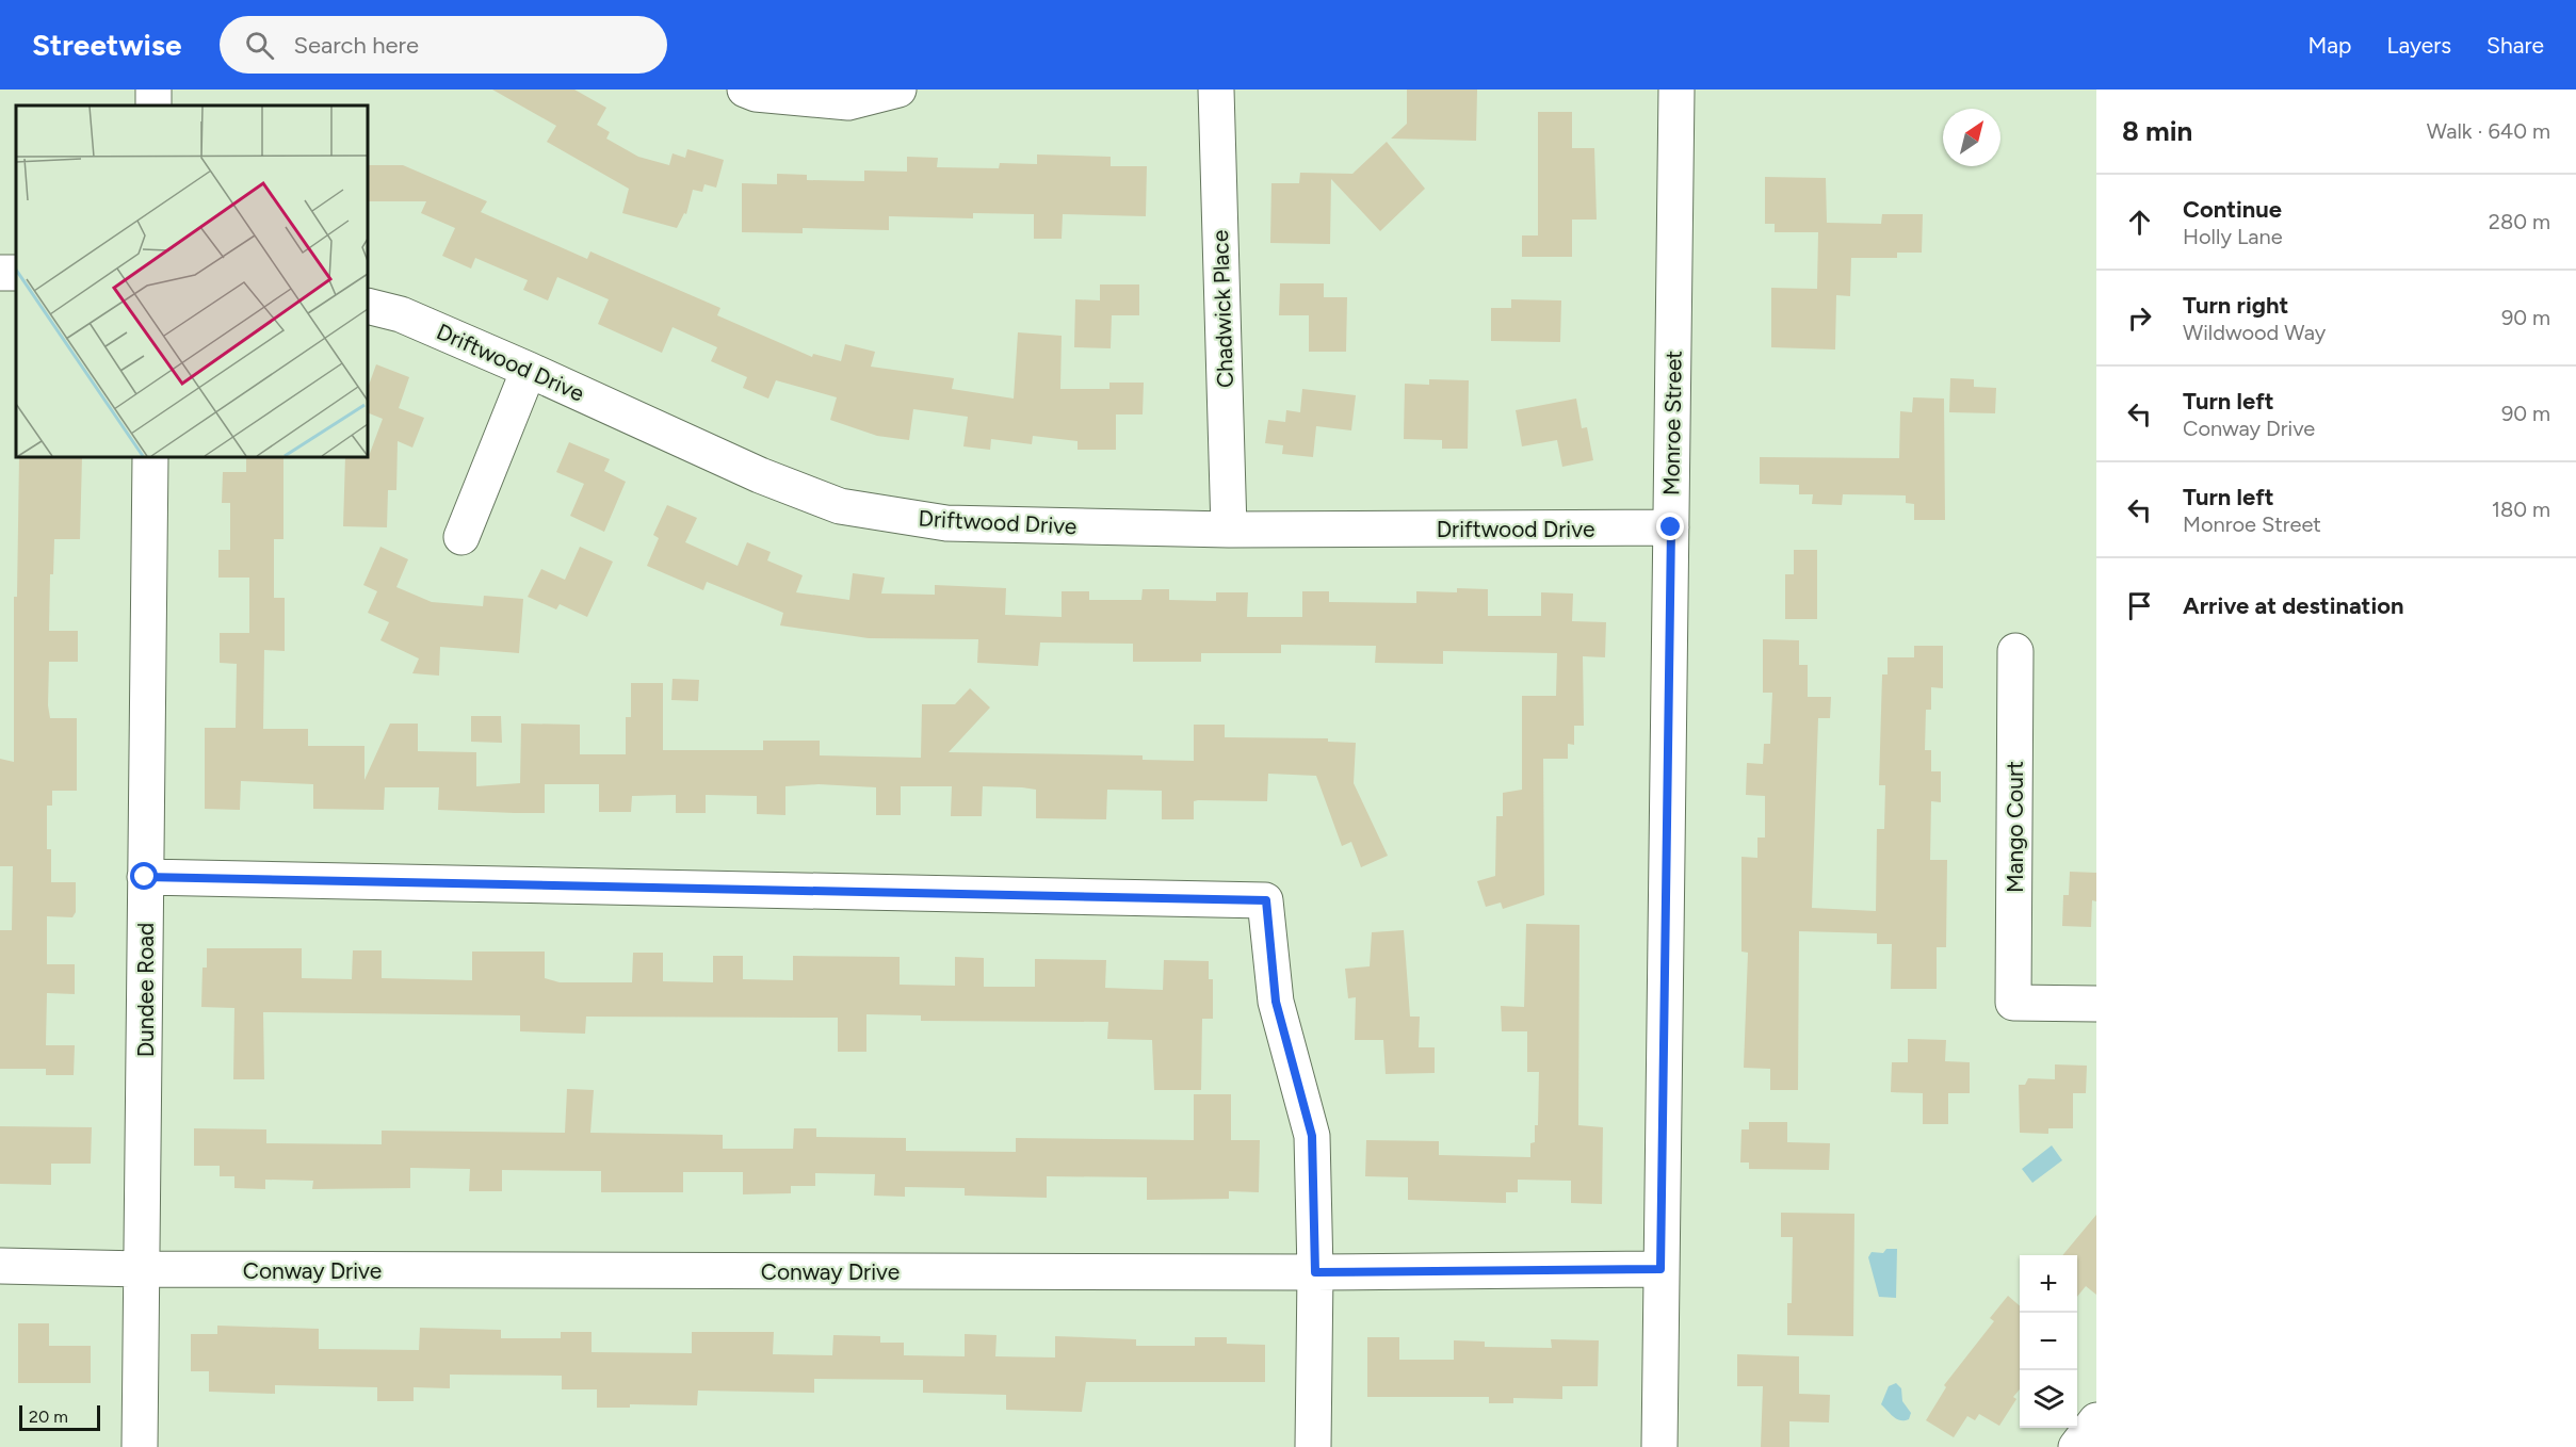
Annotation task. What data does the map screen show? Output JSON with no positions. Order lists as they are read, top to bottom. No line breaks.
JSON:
{"streets":{"street":["Chadwick Place","Driftwood Drive","Monroe Street","Mango Court","Dundee Road","Conway Drive"]},"crossings":[["Chadwick Place","Driftwood Drive"],["Driftwood Drive","Monroe Street"],["Monroe Street","Conway Drive"],["Dundee Road","Conway Drive"]],"scale_bar":"20 m","north":"top right","page":{"header":"Streetwise","search":"Search here","nav":["Map","Layers","Share"],"heading":["8 min","Walk · 640 m"],"list":[["Continue","Holly Lane","280 m"],["Turn right","Wildwood Way","90 m"],["Turn left","Conway Drive","90 m"],["Turn left","Monroe Street","180 m"],"Arrive at destination"],"map_buttons":["+","−"],"scale":"20 m"}}
